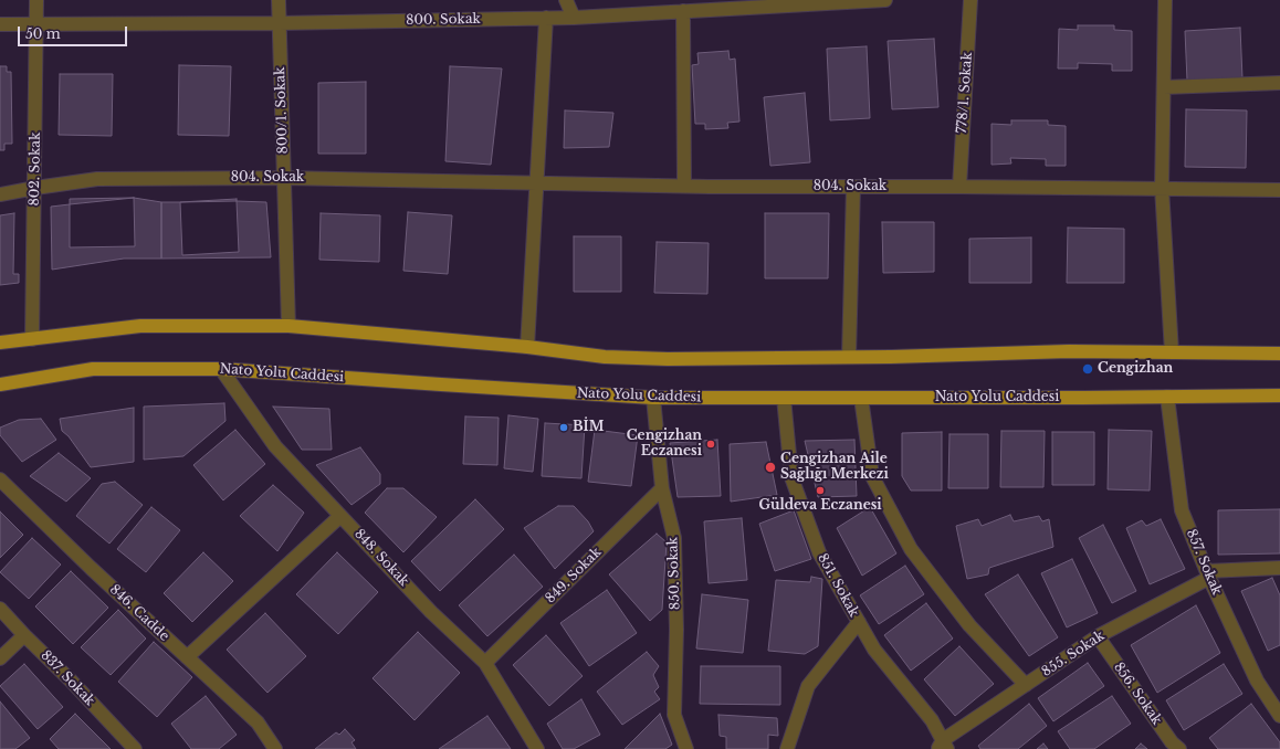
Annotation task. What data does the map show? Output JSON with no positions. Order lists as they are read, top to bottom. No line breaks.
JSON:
{"streets":{"main road":["Nato Yolu Caddesi"],"street":["800. Sokak","778/1. Sokak","800/1. Sokak","802. Sokak","804. Sokak","848. Sokak","857. Sokak","850. Sokak","849. Sokak","851. Sokak","846. Cadde","855. Sokak","837. Sokak","856. Sokak"]},"crossings":[["800. Sokak","800/1. Sokak"],["800. Sokak","802. Sokak"],["778/1. Sokak","804. Sokak"],["800/1. Sokak","804. Sokak"],["802. Sokak","804. Sokak"],["Nato Yolu Caddesi","848. Sokak"],["Nato Yolu Caddesi","857. Sokak"],["Nato Yolu Caddesi","850. Sokak"],["Nato Yolu Caddesi","851. Sokak"],["848. Sokak","849. Sokak"],["857. Sokak","855. Sokak"],["850. Sokak","849. Sokak"],["851. Sokak","855. Sokak"],["855. Sokak","856. Sokak"]],"places":["Cengizhan","BİM","Cengizhan Eczanesi","Cengizhan Aile Sağlığı Merkezi","Güldeva Eczanesi"],"scale_bar":"50 m"}
